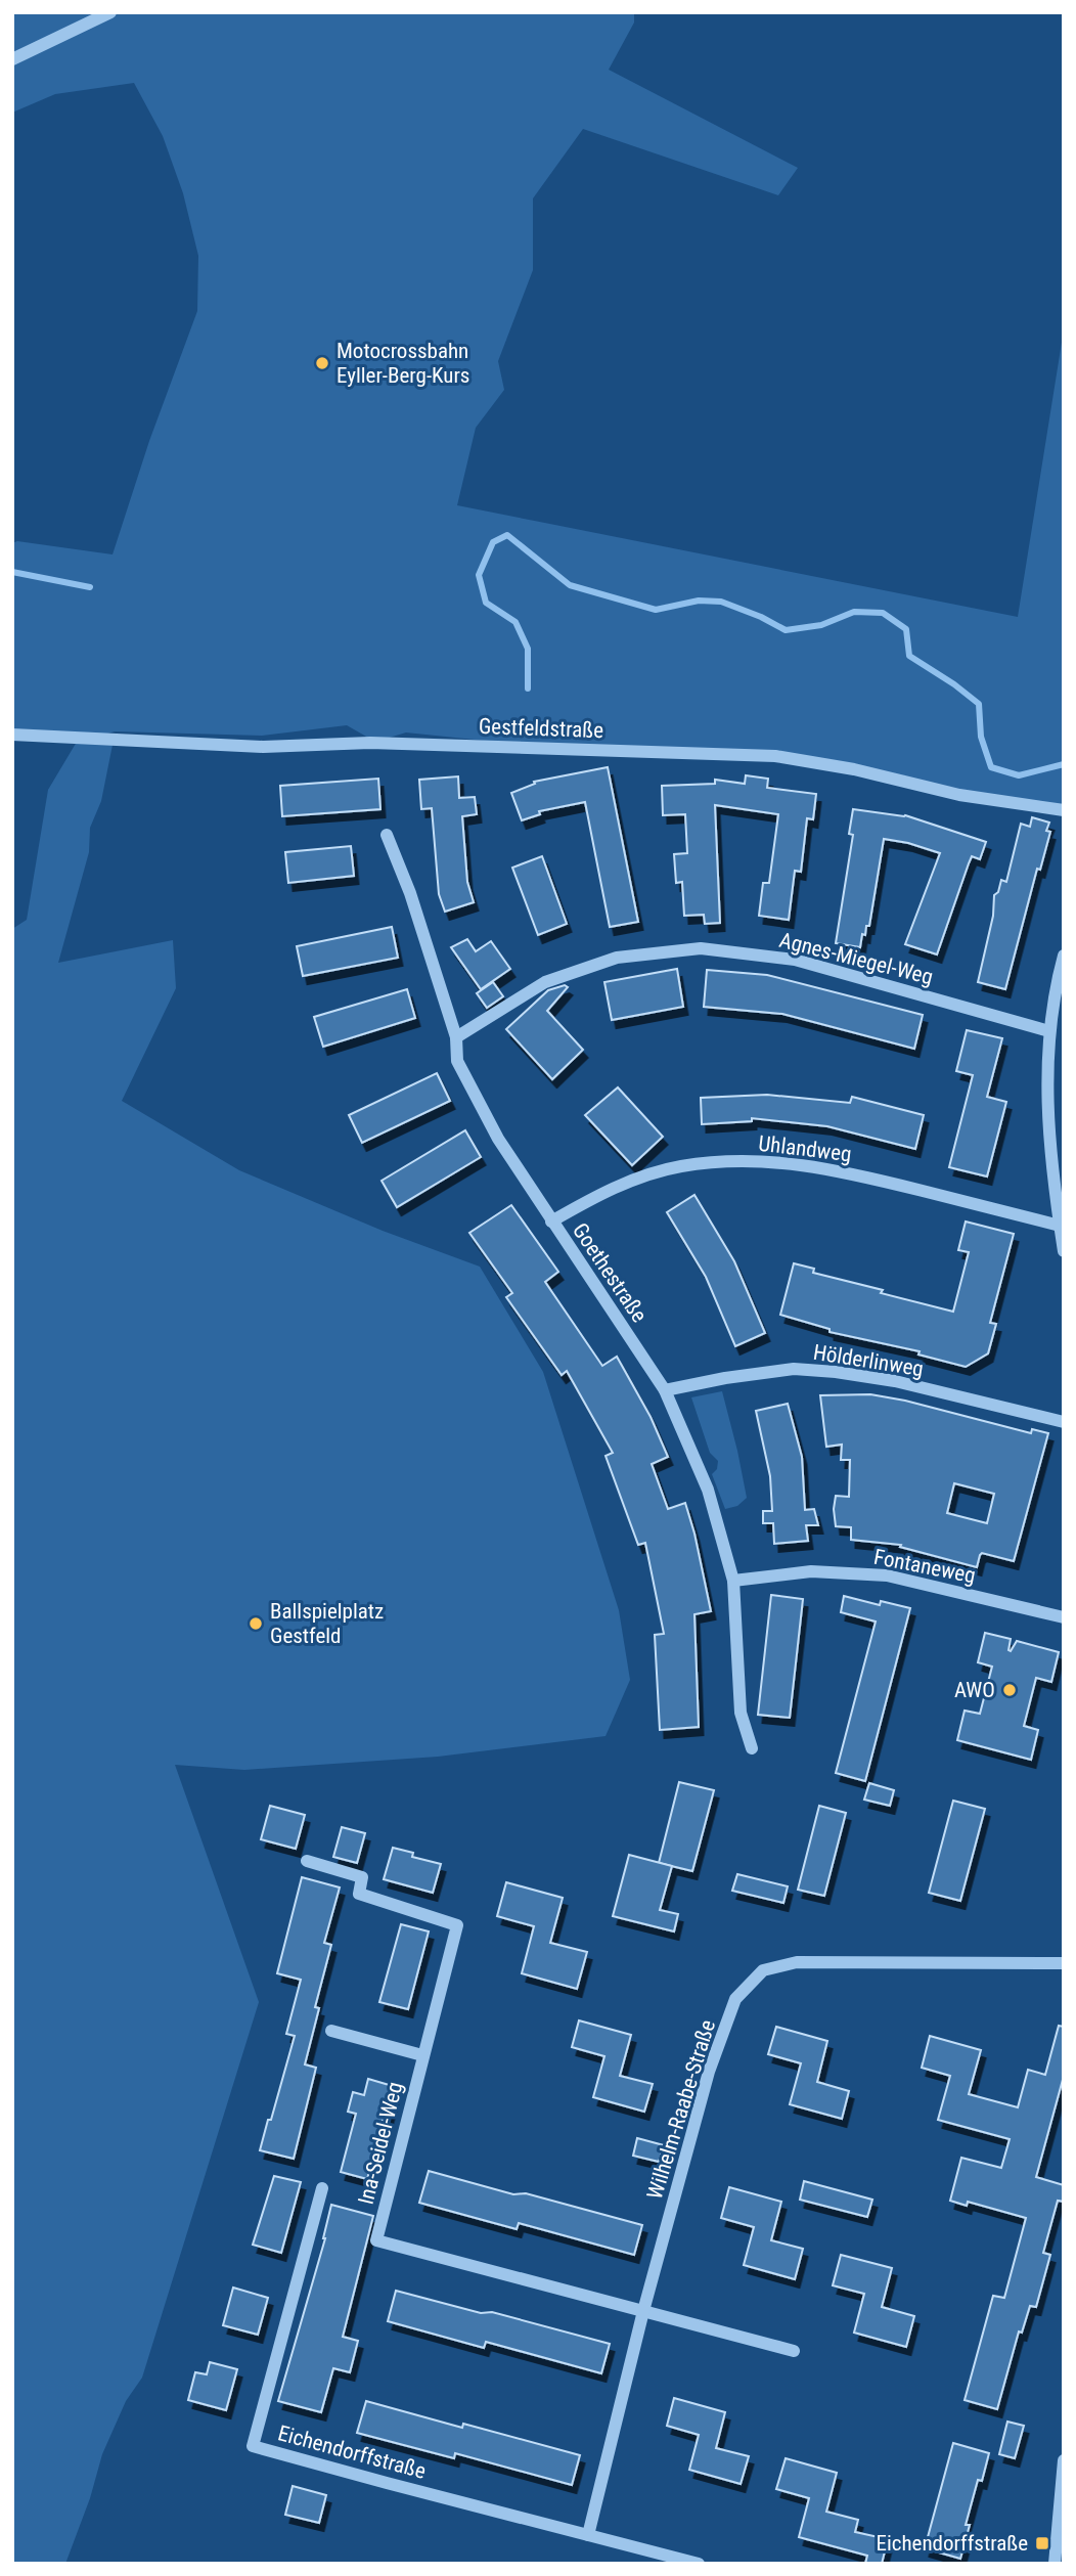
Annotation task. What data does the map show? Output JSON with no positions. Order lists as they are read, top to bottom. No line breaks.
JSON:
{"streets":{"street":["Gestfeldstraße","Agnes-Miegel-Weg","Uhlandweg","Goethestraße","Hölderlinweg","Fontaneweg","Wilhelm-Raabe-Straße","Ina-Seidel-Weg","Eichendorffstraße"]},"crossings":[["Agnes-Miegel-Weg","Goethestraße"],["Uhlandweg","Goethestraße"],["Goethestraße","Hölderlinweg"],["Goethestraße","Fontaneweg"],["Wilhelm-Raabe-Straße","Ina-Seidel-Weg"],["Wilhelm-Raabe-Straße","Eichendorffstraße"]],"places":{"other":["Motocrossbahn Eyller-Berg-Kurs","Ballspielplatz Gestfeld","AWO"],"transit":["Eichendorffstraße"]}}
